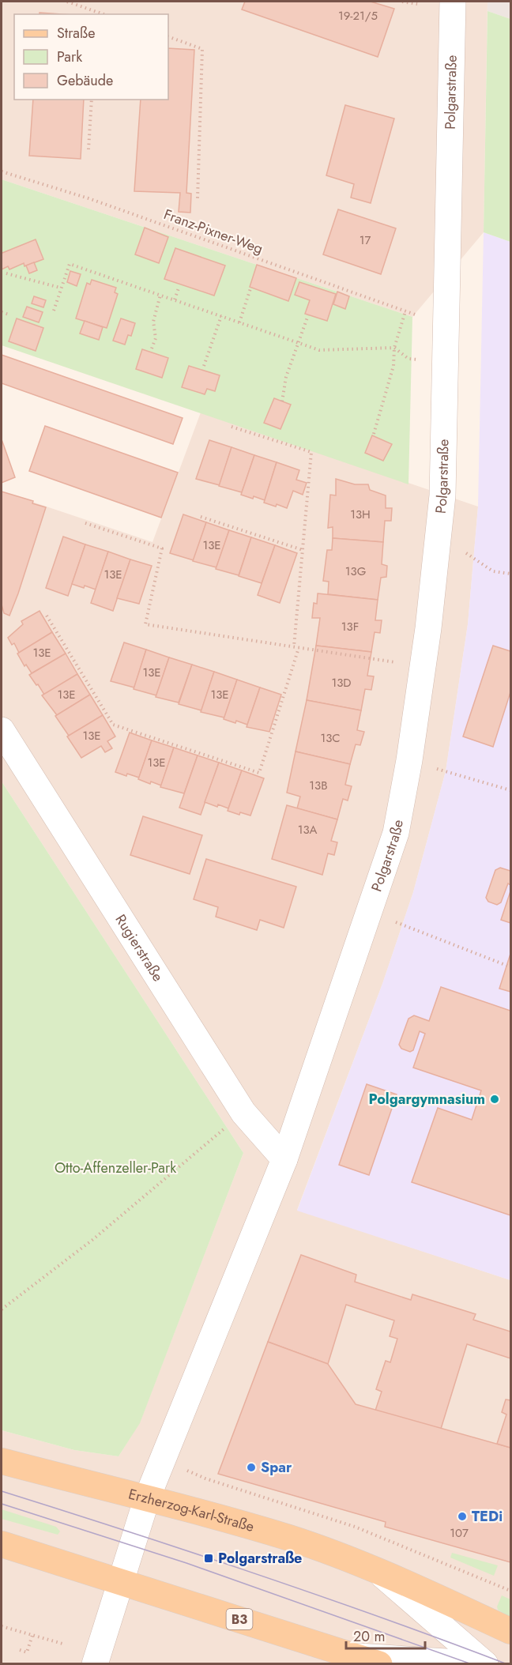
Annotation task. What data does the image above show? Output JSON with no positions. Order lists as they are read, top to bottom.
{
  "streets": {
    "main road": ["Erzherzog-Karl-Straße", "B3"],
    "street": ["Polgarstraße", "Rugierstraße"],
    "path": ["Franz-Pixner-Weg"]
  },
  "crossings": [
    ["Polgarstraße", "Rugierstraße"],
    ["Polgarstraße", "Erzherzog-Karl-Straße"]
  ],
  "parks": ["Otto-Affenzeller-Park"],
  "places": {
    "other": ["Polgargymnasium", "Spar", "TEDi"],
    "transit": ["Polgarstraße"]
  },
  "house_numbers": [
    "19-21/5",
    "17",
    "13H",
    "13E",
    "13G",
    "13E",
    "13F",
    "13E",
    "13E",
    "13D",
    "13E",
    "13E",
    "13E",
    "13C",
    "13E",
    "13B",
    "13A",
    "107"
  ],
  "legend": ["Straße", "Park", "Gebäude"],
  "scale_bar": "20 m"
}
